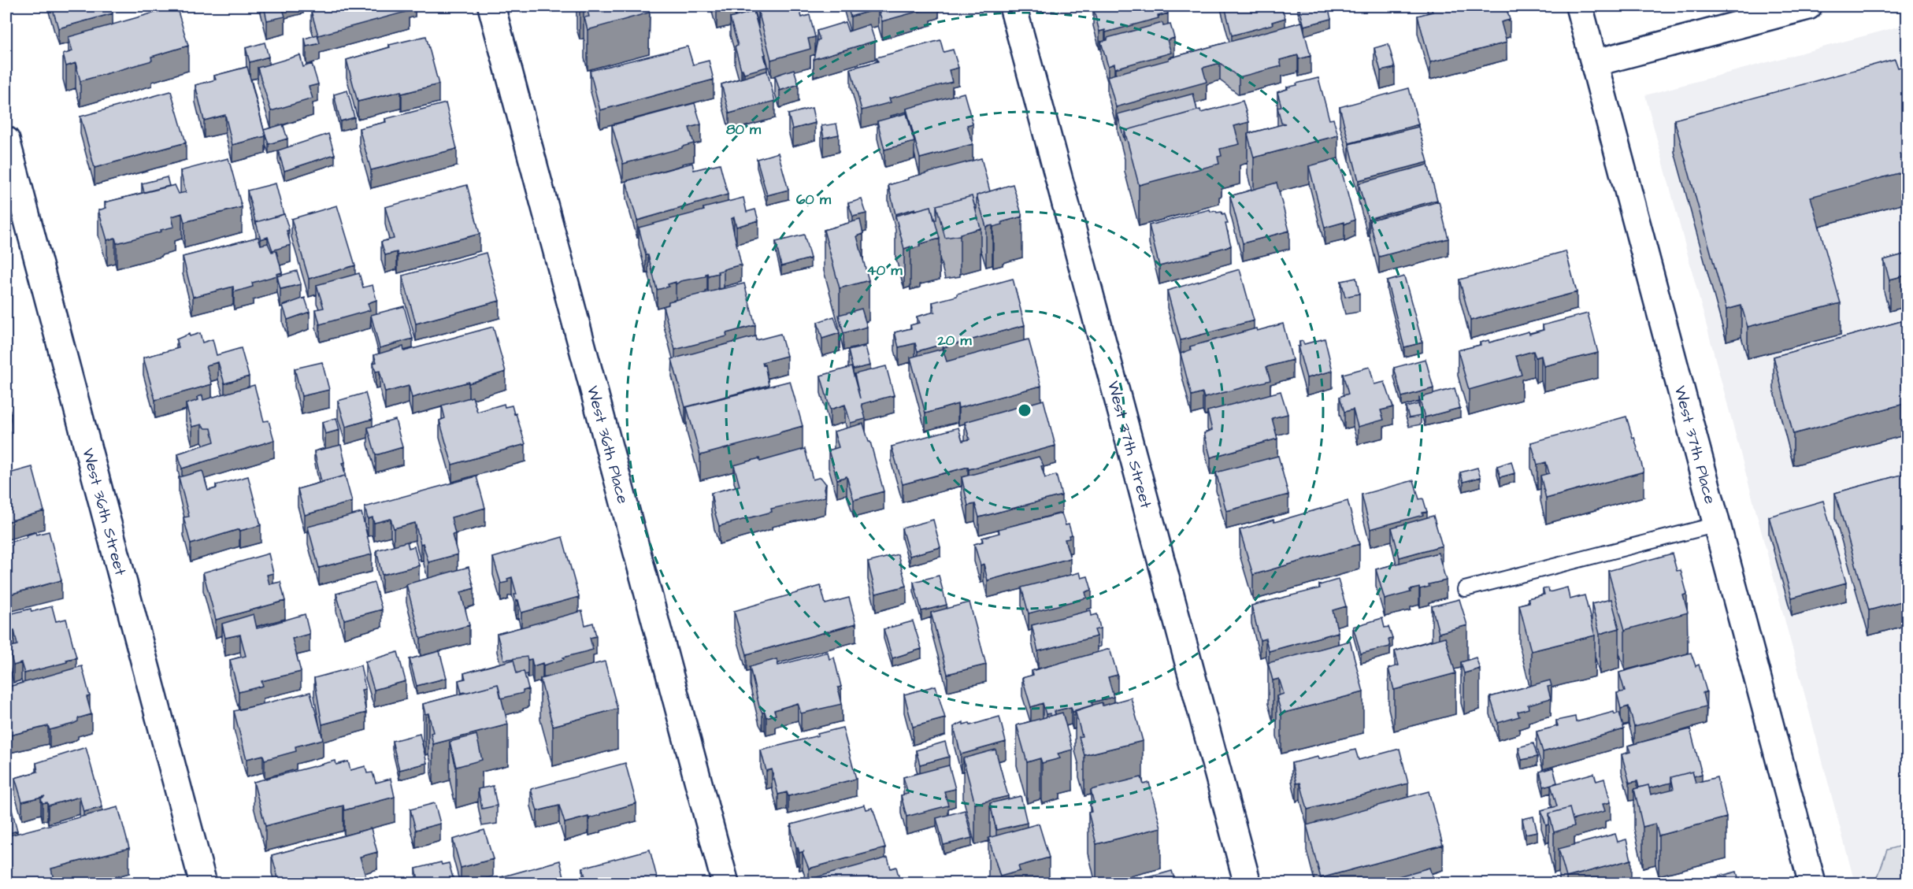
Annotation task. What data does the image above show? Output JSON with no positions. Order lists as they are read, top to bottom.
{
  "streets": {
    "street": [
      "West 37th Place",
      "West 36th Place",
      "West 37th Street",
      "West 36th Street"
    ]
  },
  "rings": [
    "80 m",
    "60 m",
    "40 m",
    "20 m"
  ]
}
